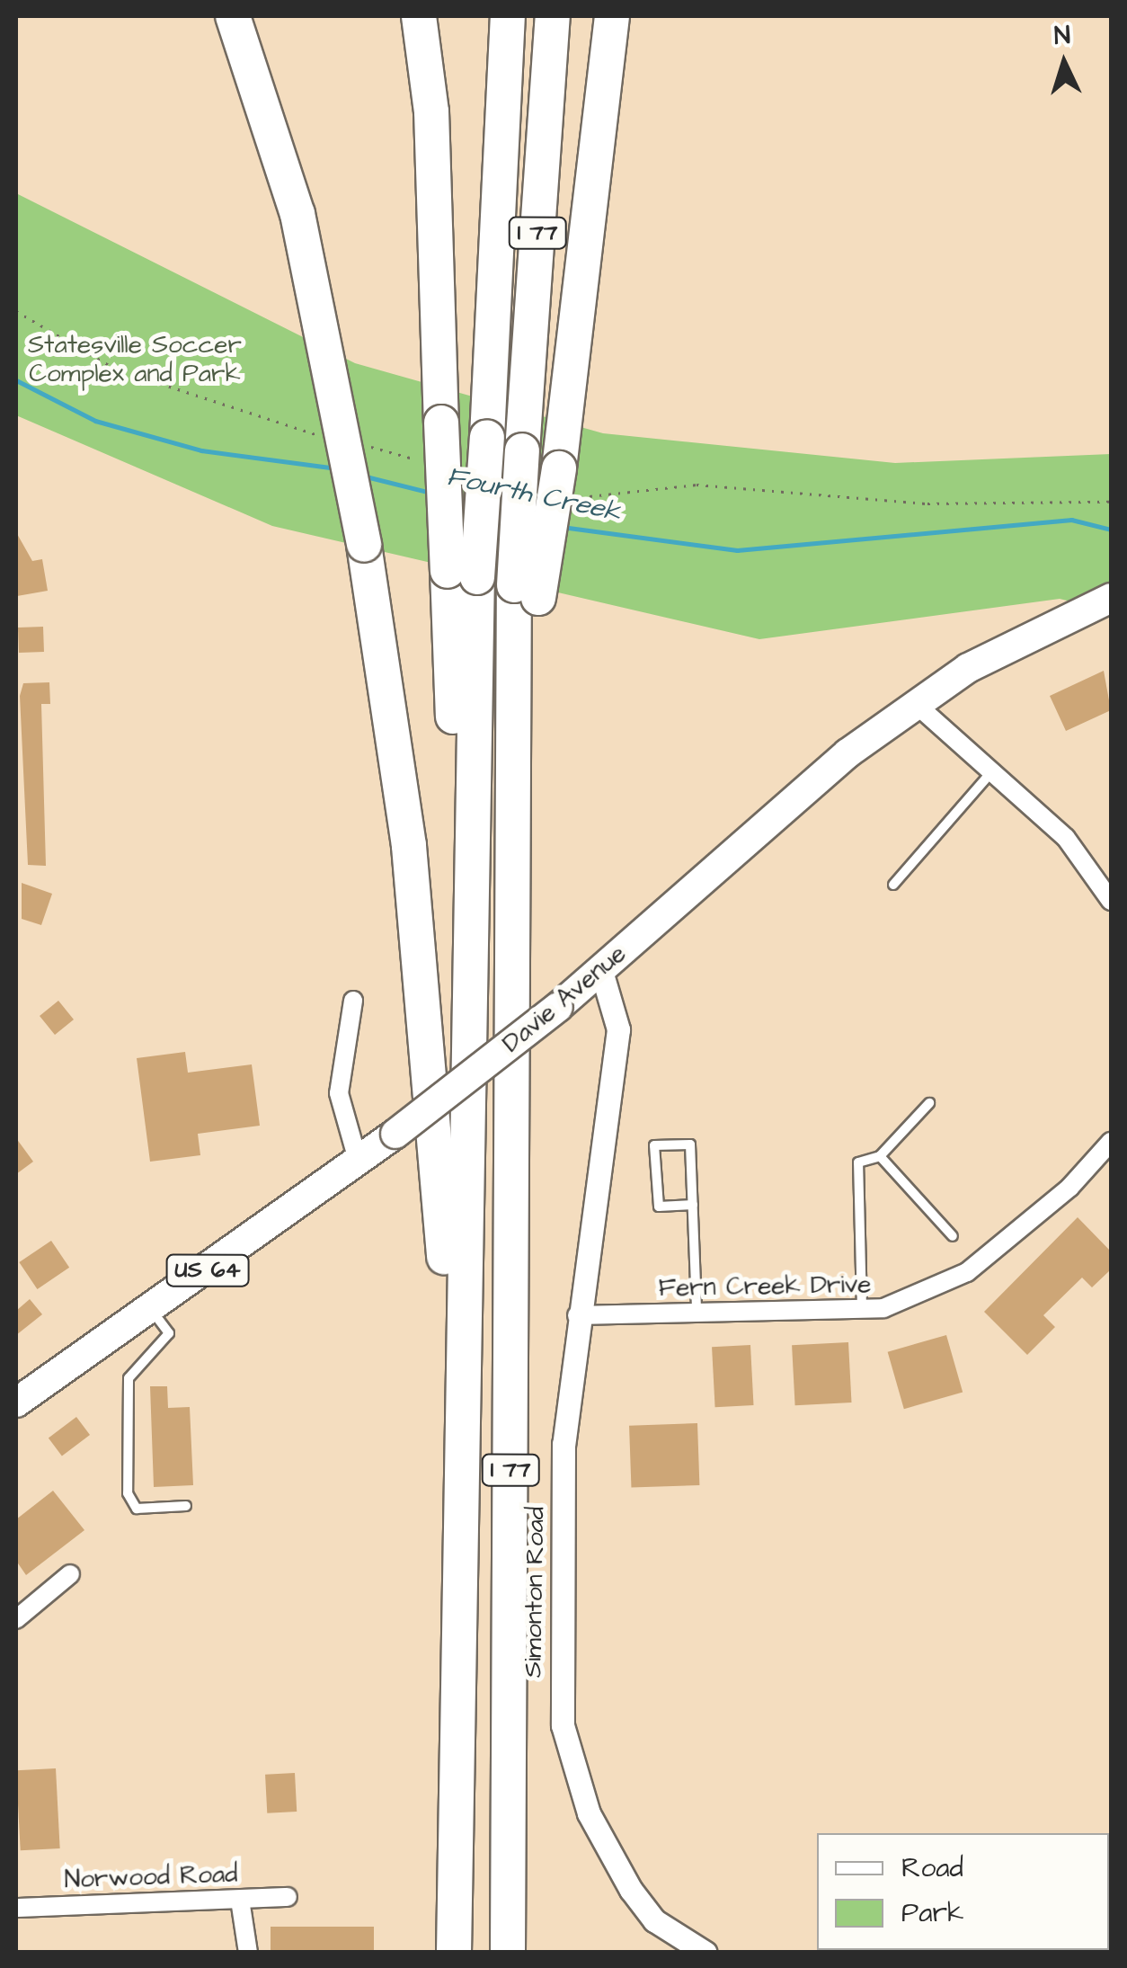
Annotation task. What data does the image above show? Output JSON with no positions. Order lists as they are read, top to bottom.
{
  "streets": {
    "highway": ["I 77"],
    "main road": ["Davie Avenue", "US 64"],
    "street": ["Fern Creek Drive", "Simonton Road", "Norwood Road"]
  },
  "crossings": [
    ["Davie Avenue", "Simonton Road"],
    ["Fern Creek Drive", "Simonton Road"]
  ],
  "water": ["Fourth Creek"],
  "parks": ["Statesville Soccer Complex and Park"],
  "legend": ["Road", "Park"],
  "north": "top"
}
